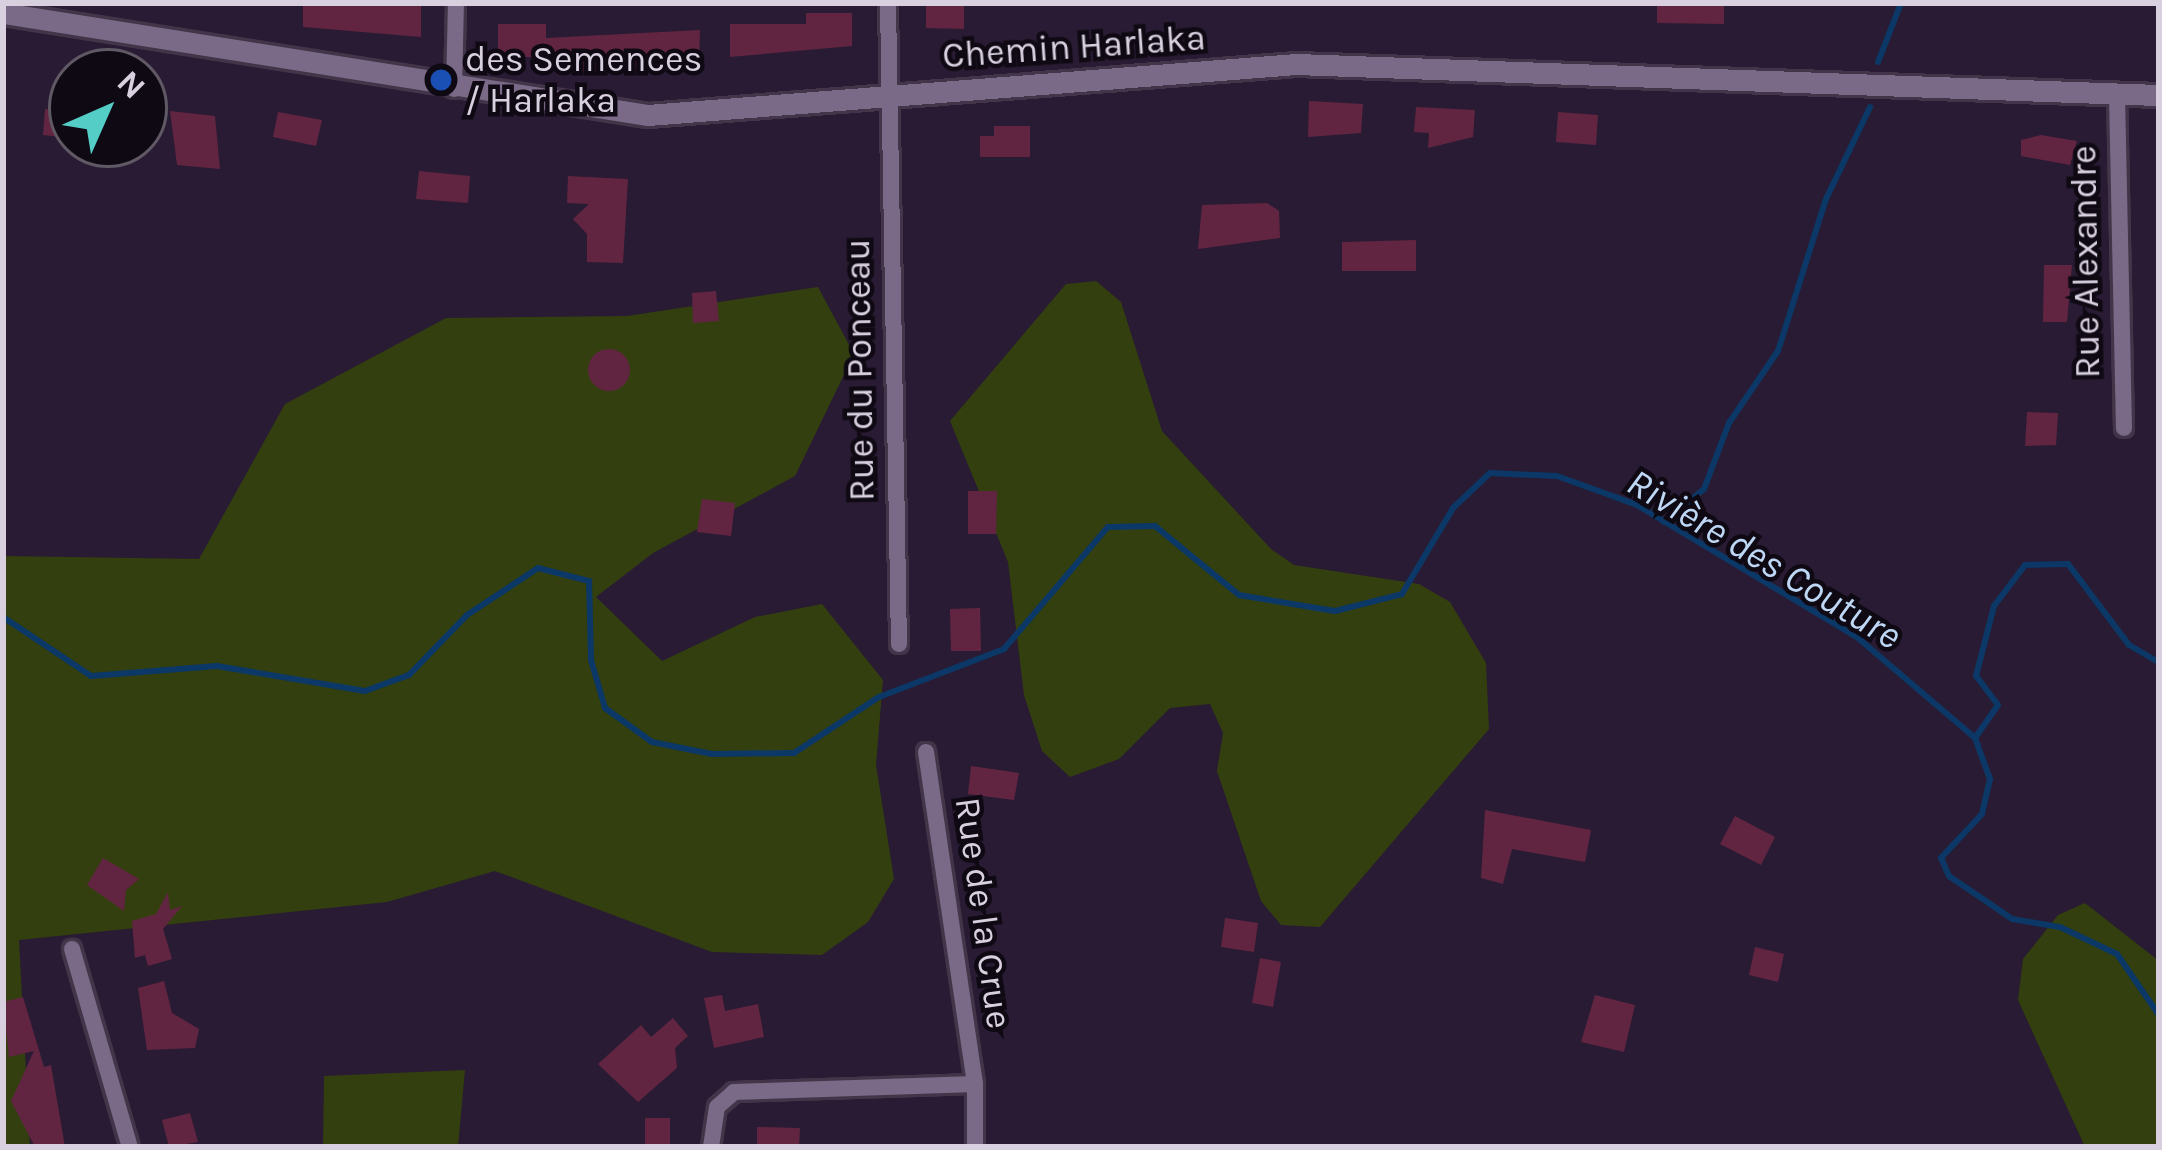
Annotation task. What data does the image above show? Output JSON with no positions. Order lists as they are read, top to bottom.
{
  "streets": {
    "street": [
      "Chemin Harlaka",
      "Rue Alexandre",
      "Rue du Ponceau",
      "Rue de la Crue"
    ]
  },
  "crossings": [
    ["Chemin Harlaka", "Rue Alexandre"],
    ["Chemin Harlaka", "Rue du Ponceau"]
  ],
  "water": ["Rivière des Couture"],
  "places": ["des Semences / Harlaka"],
  "north": "top right"
}
